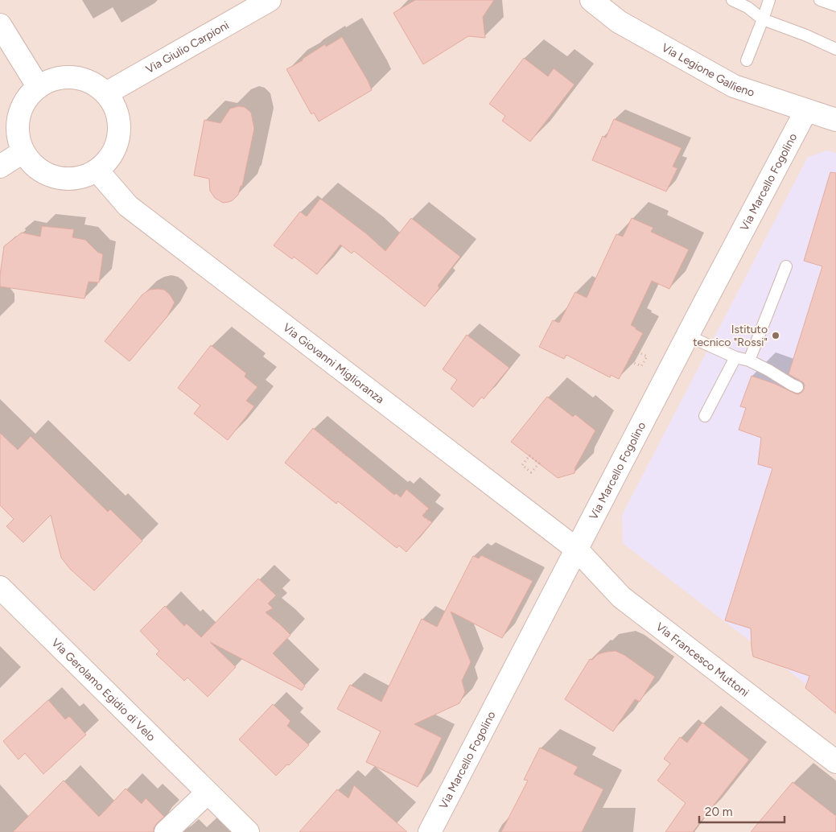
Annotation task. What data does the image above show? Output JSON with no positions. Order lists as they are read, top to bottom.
{
  "streets": {
    "street": [
      "Via Giulio Carpioni",
      "Via Legione Gallieno",
      "Via Marcello Fogolino",
      "Via Giovanni Miglioranza",
      "Via Francesco Muttoni",
      "Via Gerolamo Egidio di Velo"
    ]
  },
  "crossings": [
    ["Via Giulio Carpioni", "Via Giovanni Miglioranza"],
    ["Via Legione Gallieno", "Via Marcello Fogolino"],
    ["Via Marcello Fogolino", "Via Giovanni Miglioranza"],
    ["Via Marcello Fogolino", "Via Francesco Muttoni"],
    ["Via Giovanni Miglioranza", "Via Francesco Muttoni"]
  ],
  "places": ["Istituto tecnico \"Rossi\""],
  "scale_bar": "20 m"
}
